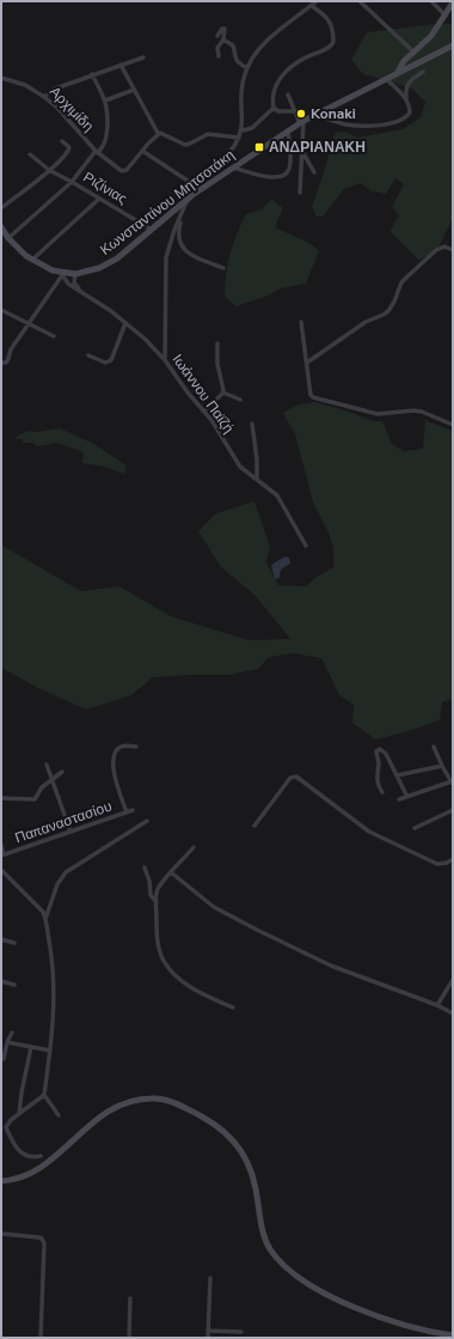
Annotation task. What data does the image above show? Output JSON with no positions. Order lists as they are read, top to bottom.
{
  "streets": {
    "main road": ["Κωνσταντίνου Μητσοτάκη"],
    "street": [
      "Αρχιμίδη",
      "Ριζίνιας",
      "Ιωάννου Παϊζή",
      "Παπαναστασίου"
    ]
  },
  "crossings": [
    ["Ριζίνιας", "Κωνσταντίνου Μητσοτάκη"],
    ["Κωνσταντίνου Μητσοτάκη", "Ιωάννου Παϊζή"]
  ],
  "places": {
    "other": ["Konaki"],
    "transit": ["ΑΝΔΡΙΑΝΑΚΗ"]
  }
}
